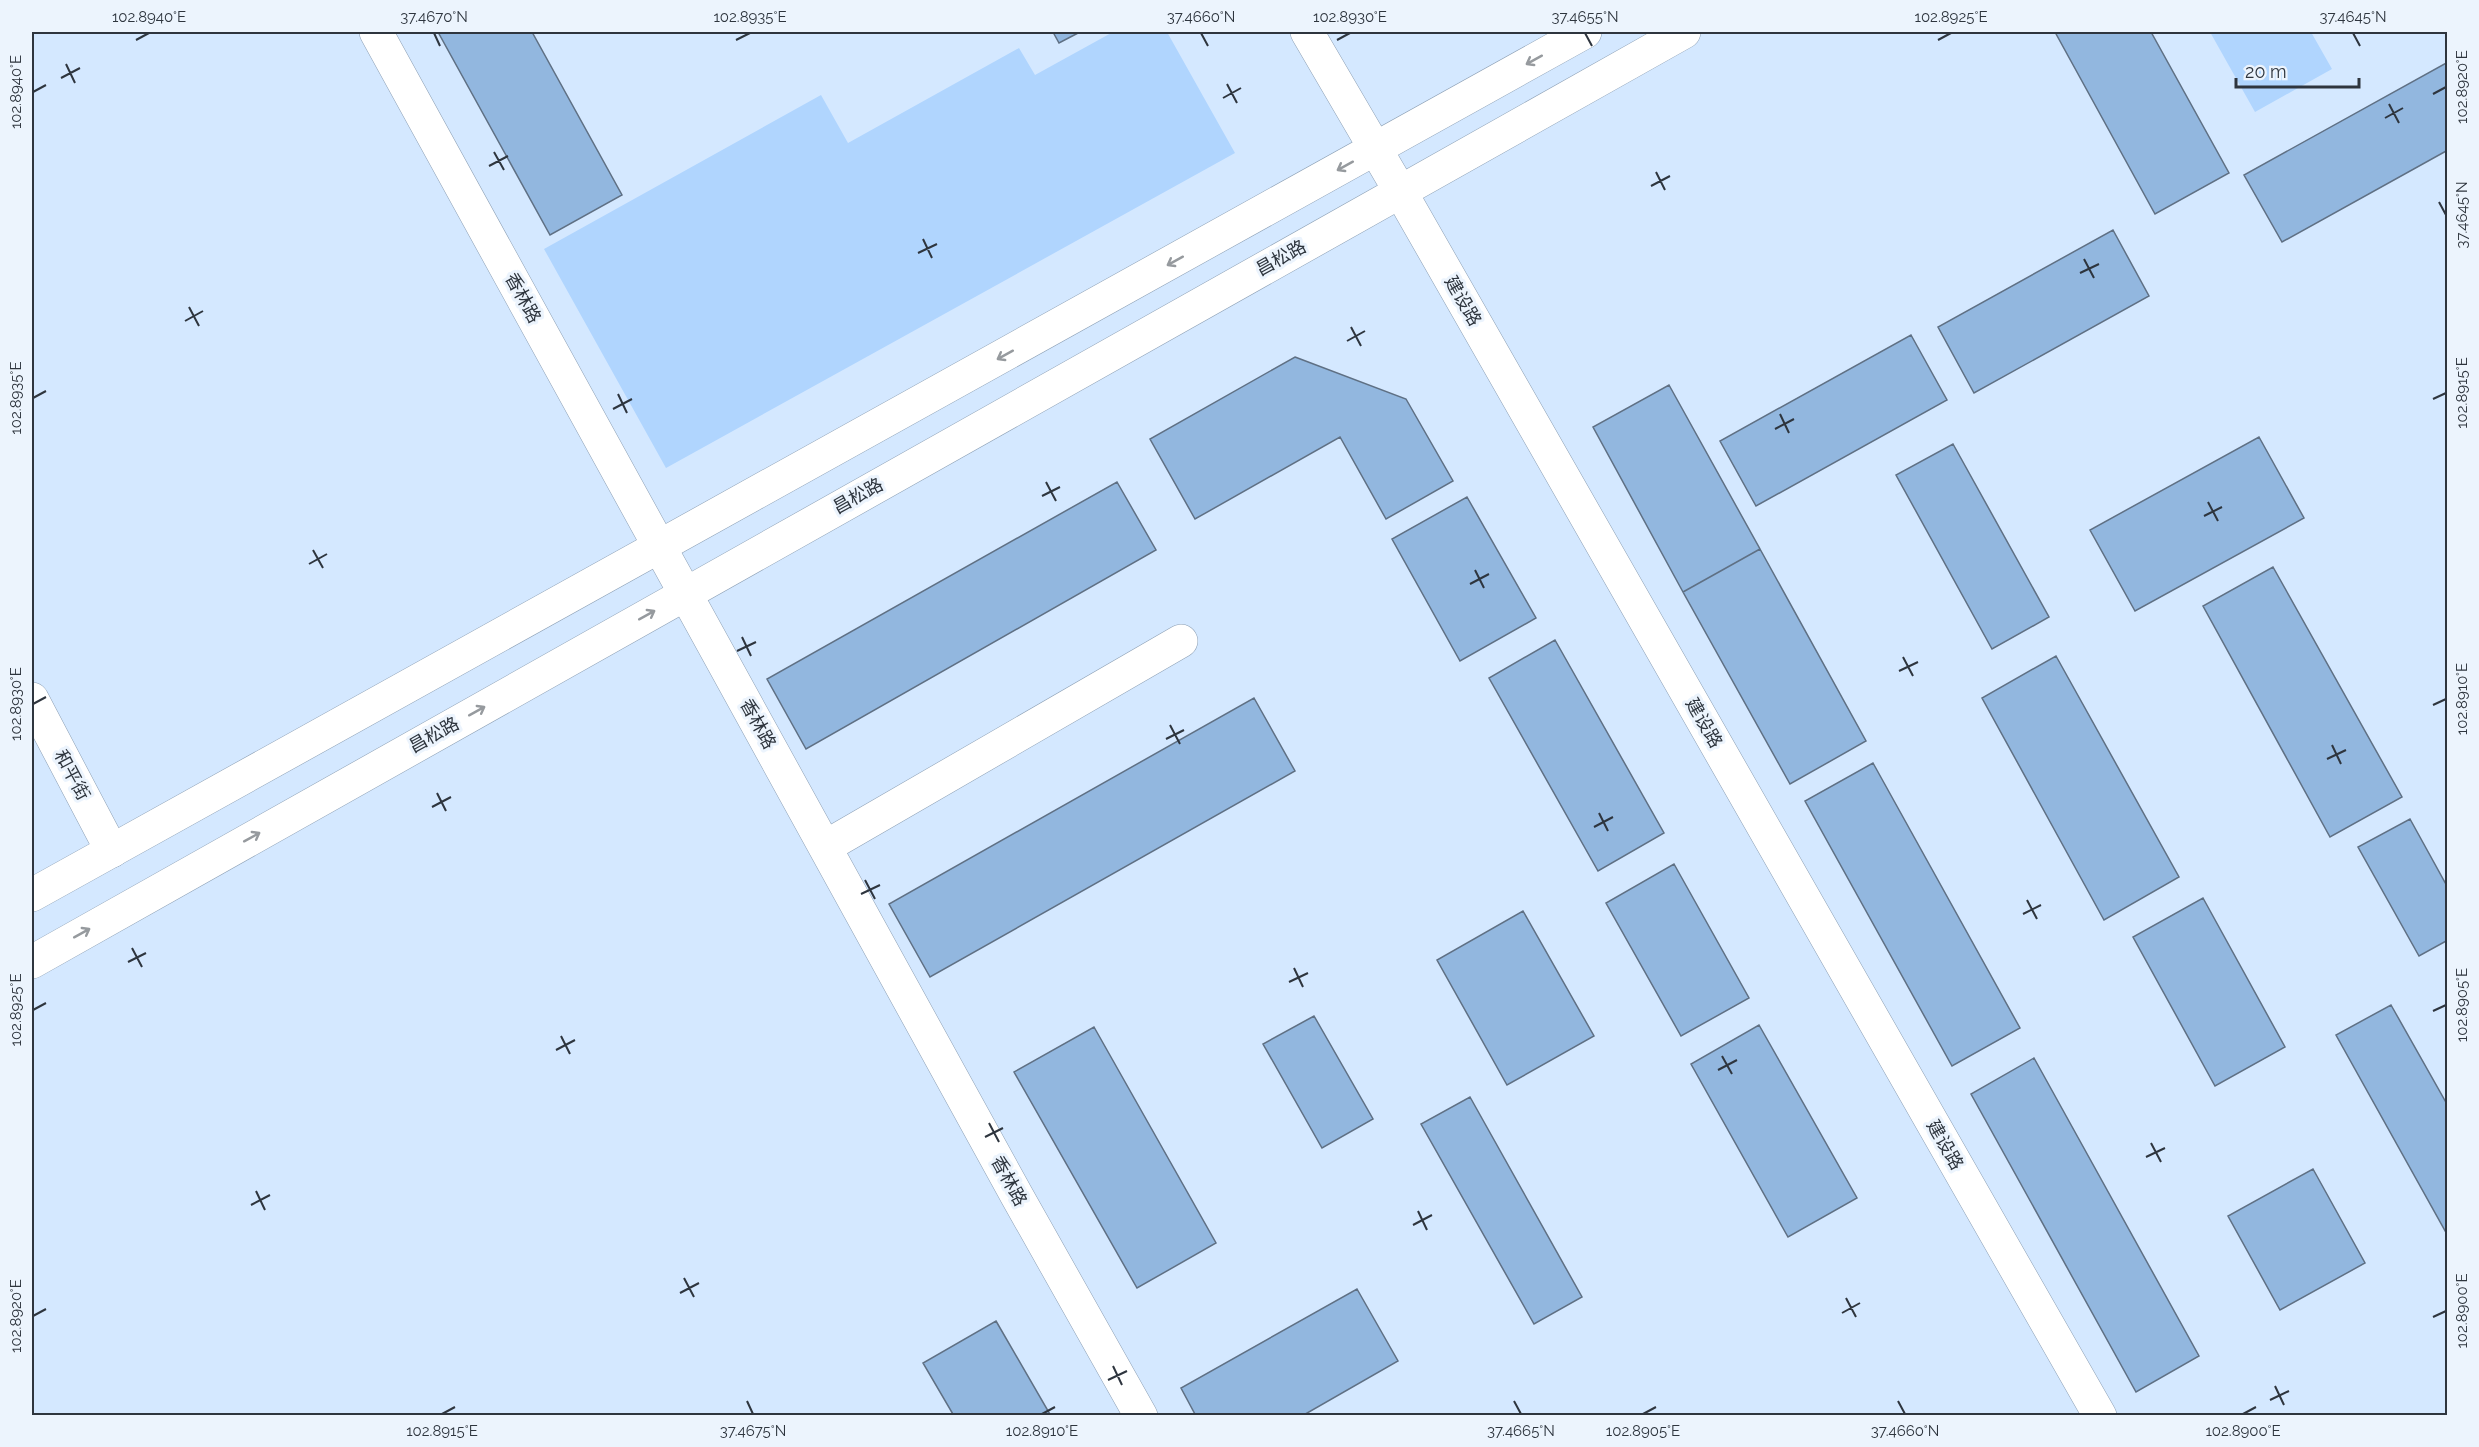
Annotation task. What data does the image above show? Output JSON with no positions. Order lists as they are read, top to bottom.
{
  "streets": {
    "main road": [
      "昌松路",
      "香林路",
      "建设路",
      "和平街"
    ]
  },
  "crossings": [
    ["昌松路", "香林路"],
    ["昌松路", "建设路"]
  ],
  "scale_bar": "20 m",
  "coordinates": [
    "102.8940°E",
    "37.4670°N",
    "102.8935°E",
    "37.4660°N",
    "102.8930°E",
    "37.4655°N",
    "102.8925°E",
    "37.4645°N",
    "102.8920°E",
    "102.8915°E",
    "102.8910°E",
    "102.8905°E",
    "102.8900°E",
    "37.4675°N",
    "37.4665°N"
  ]
}
